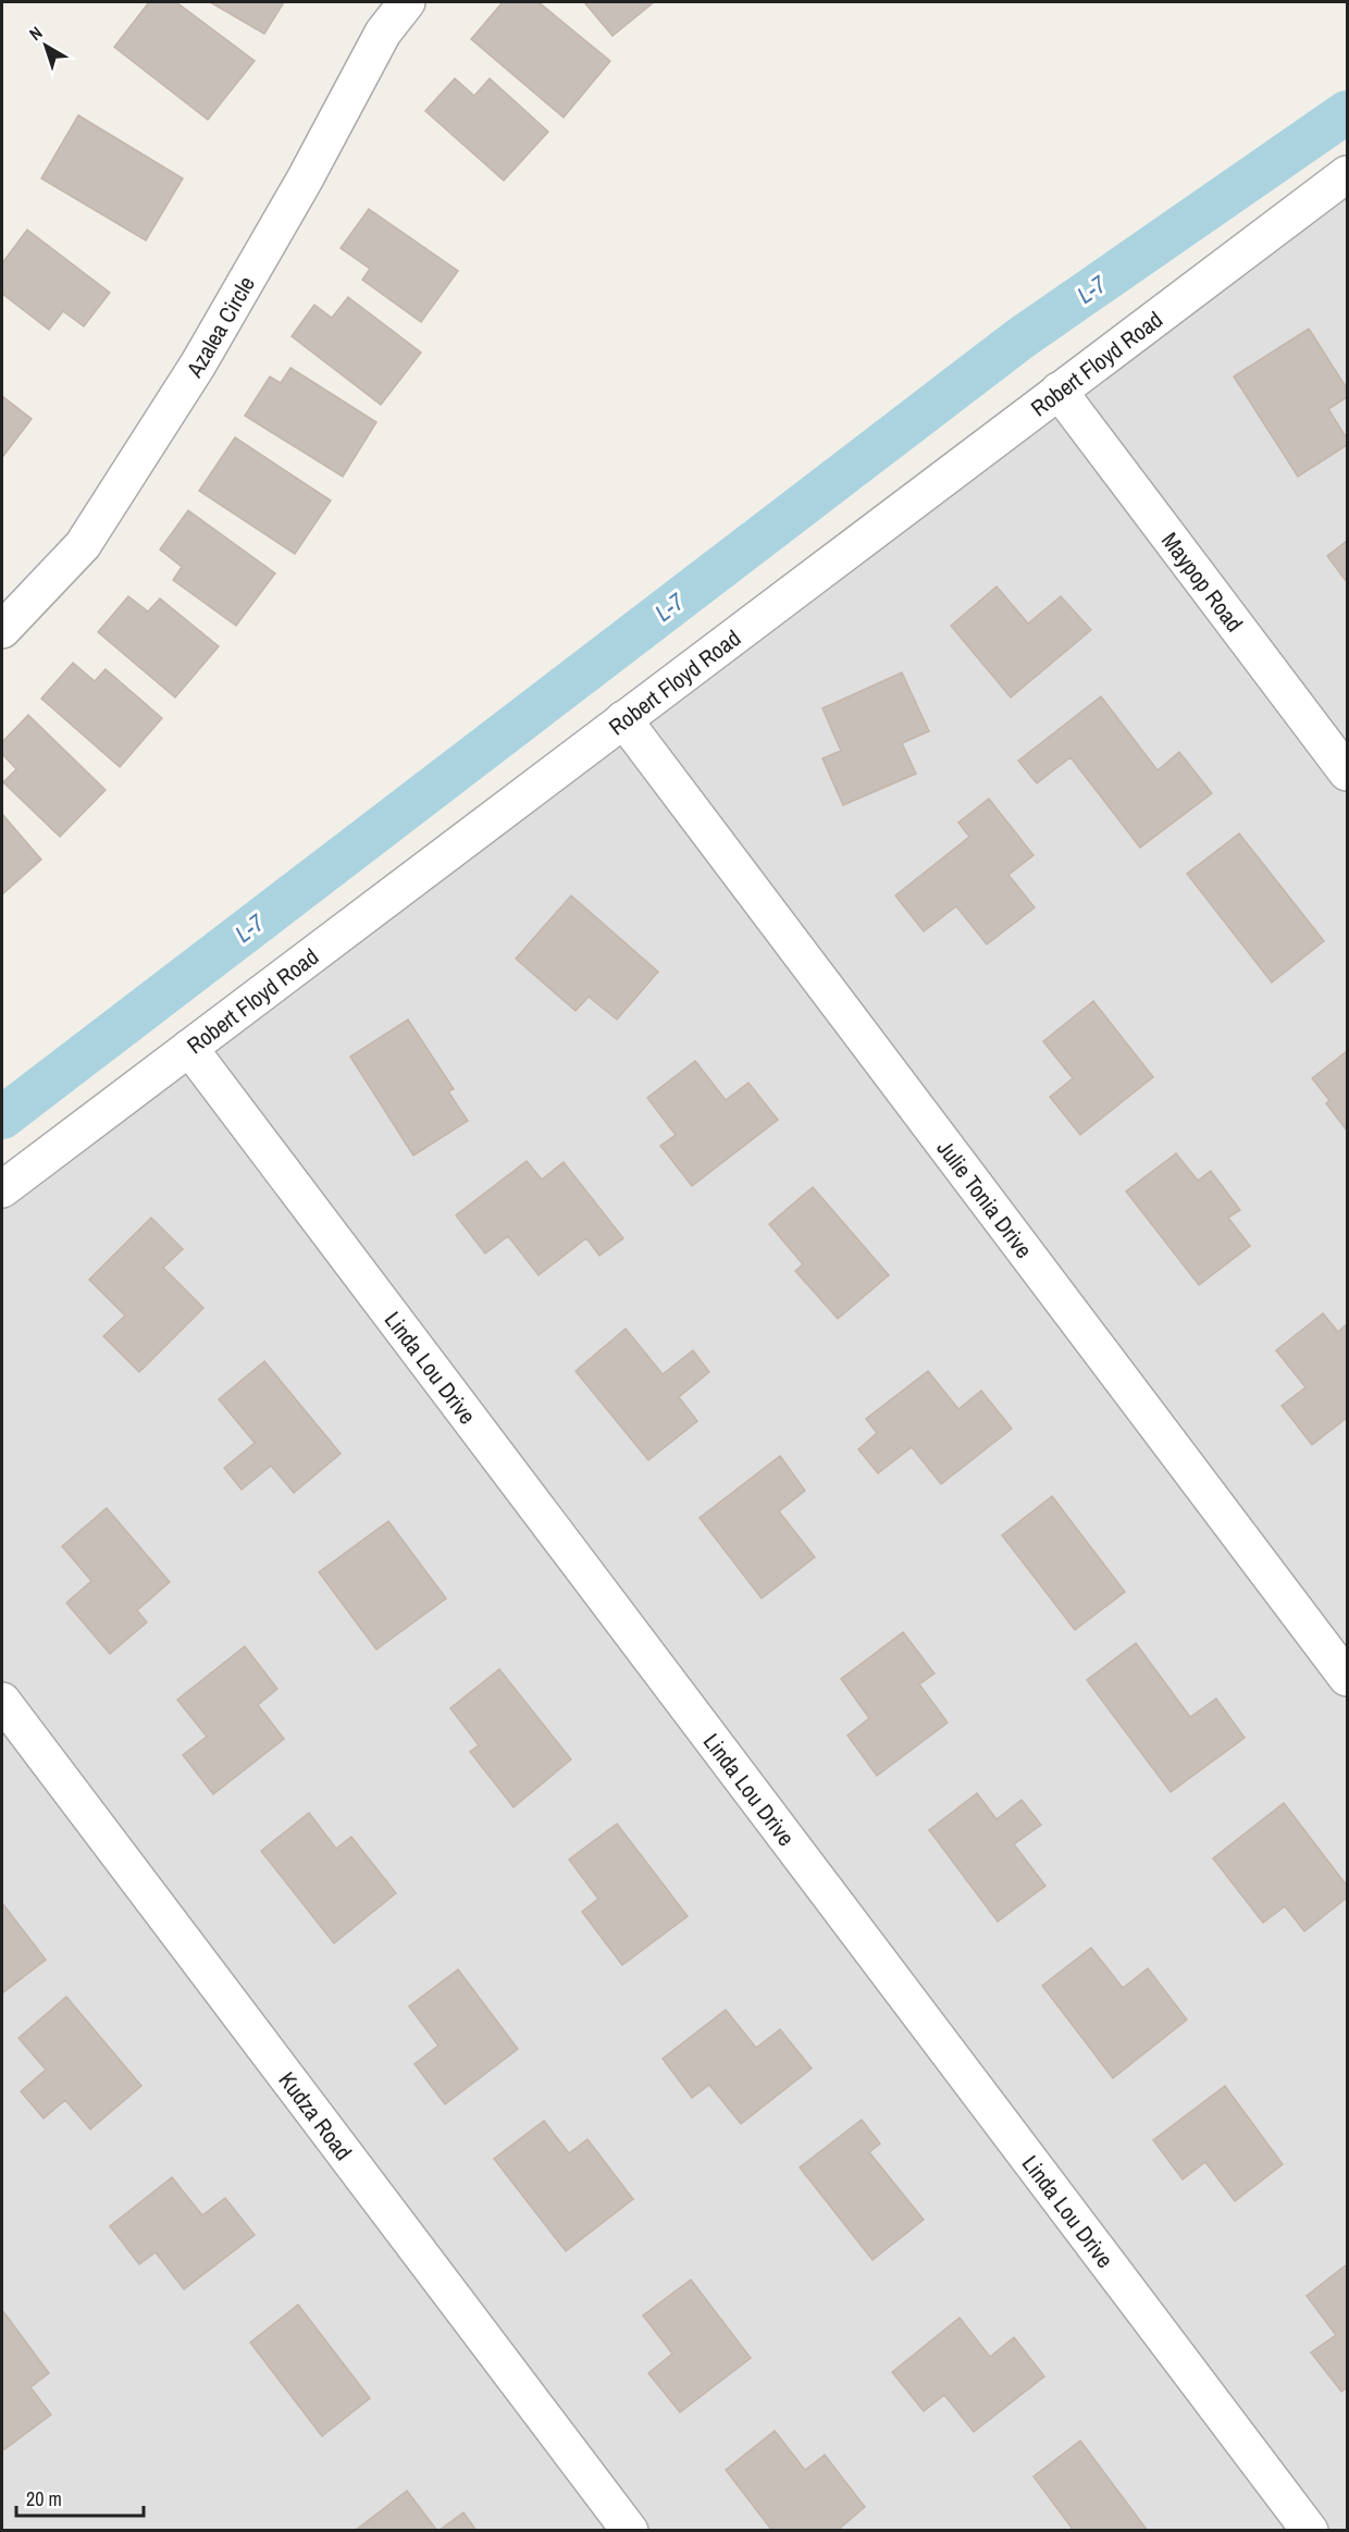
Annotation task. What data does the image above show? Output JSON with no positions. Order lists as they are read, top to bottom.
{
  "streets": {
    "street": [
      "Azalea Circle",
      "Robert Floyd Road",
      "Maypop Road",
      "Julie Tonia Drive",
      "Linda Lou Drive",
      "Kudza Road"
    ]
  },
  "crossings": [
    ["Robert Floyd Road", "Maypop Road"],
    ["Robert Floyd Road", "Julie Tonia Drive"],
    ["Robert Floyd Road", "Linda Lou Drive"]
  ],
  "water": ["L-7"],
  "scale_bar": "20 m",
  "north": "top left"
}
